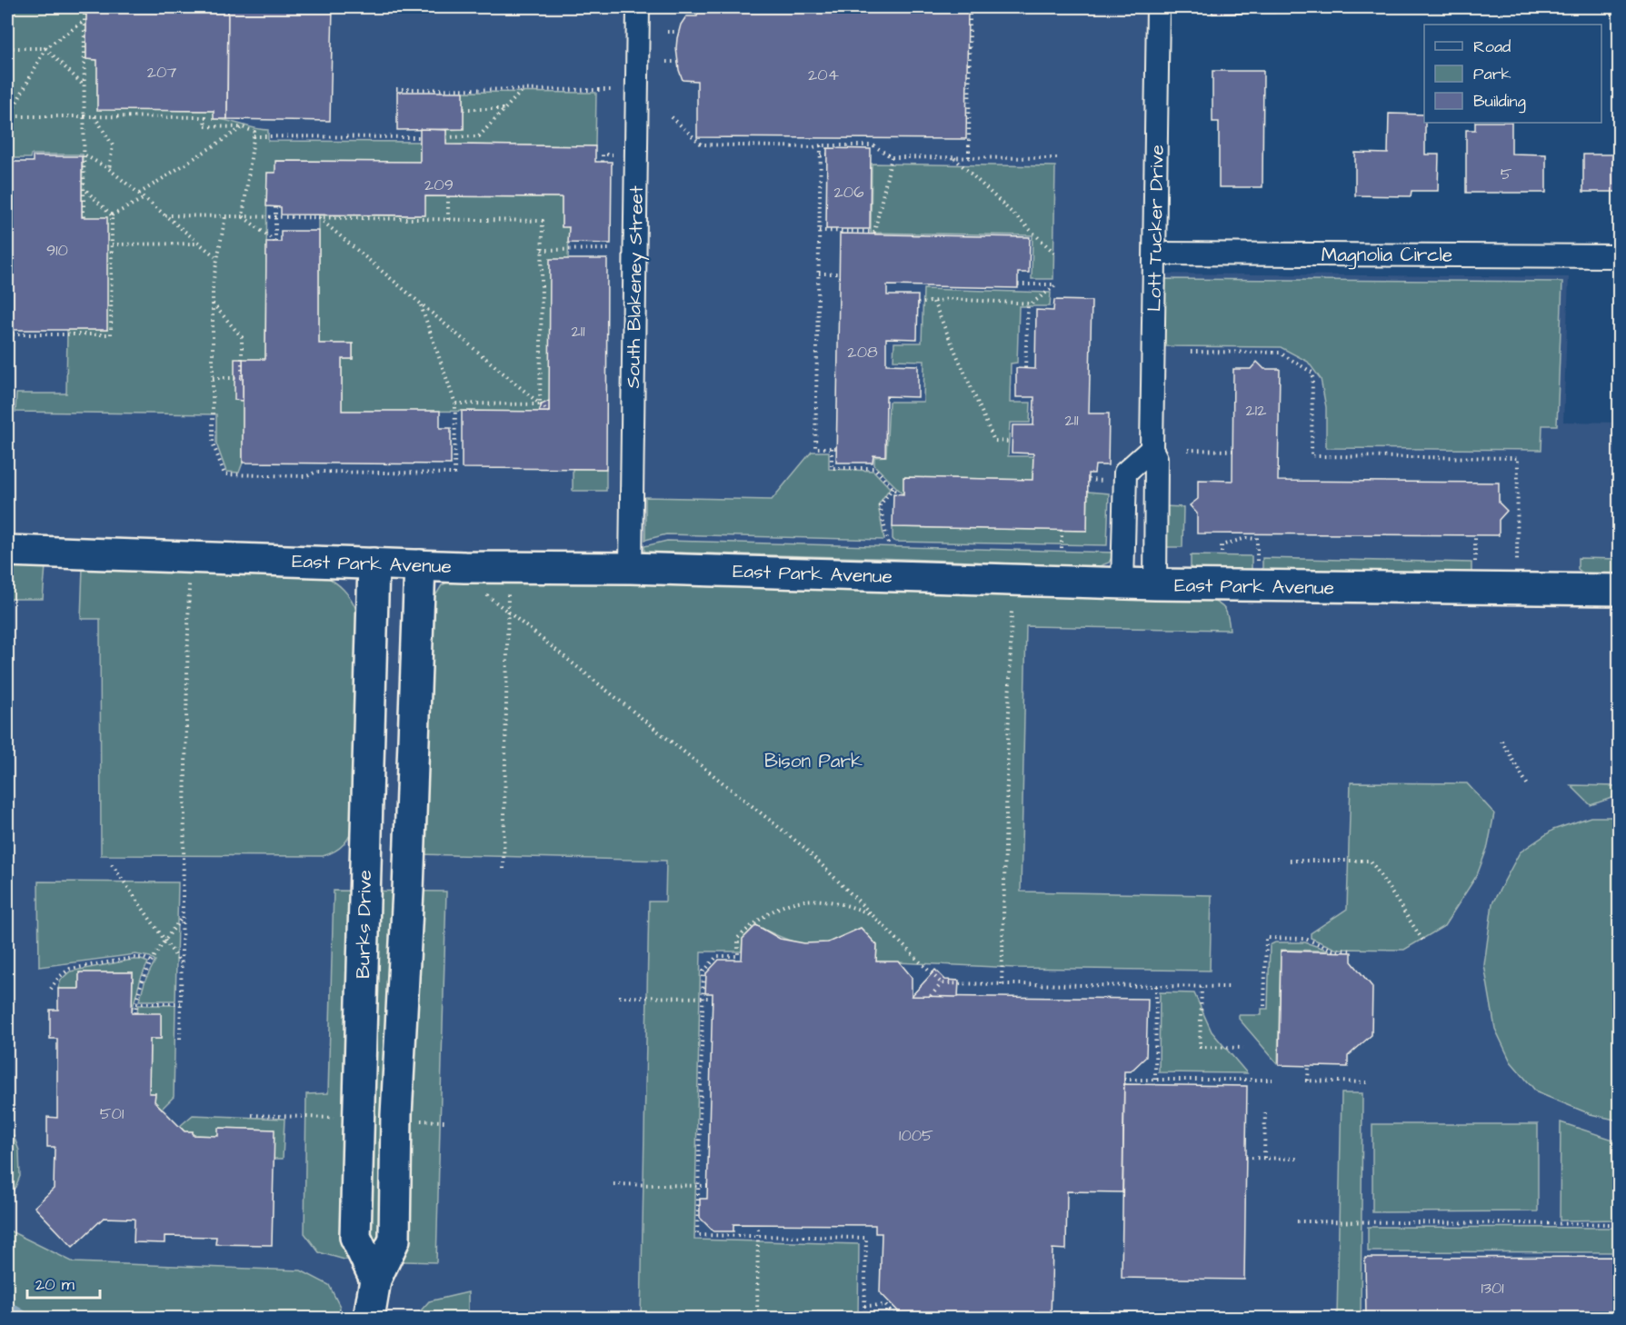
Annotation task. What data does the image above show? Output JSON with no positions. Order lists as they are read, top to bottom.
{
  "streets": {
    "street": [
      "Lott Tucker Drive",
      "Magnolia Circle",
      "South Blakeney Street",
      "East Park Avenue",
      "Burks Drive"
    ]
  },
  "crossings": [
    ["Lott Tucker Drive", "Magnolia Circle"],
    ["Lott Tucker Drive", "East Park Avenue"],
    ["South Blakeney Street", "East Park Avenue"],
    ["East Park Avenue", "Burks Drive"]
  ],
  "parks": ["Bison Park"],
  "house_numbers": [
    "207",
    "204",
    "5",
    "209",
    "206",
    "910",
    "211",
    "208",
    "212",
    "211",
    "501",
    "1005",
    "1301"
  ],
  "legend": ["Road", "Park", "Building"],
  "scale_bar": "20 m"
}
